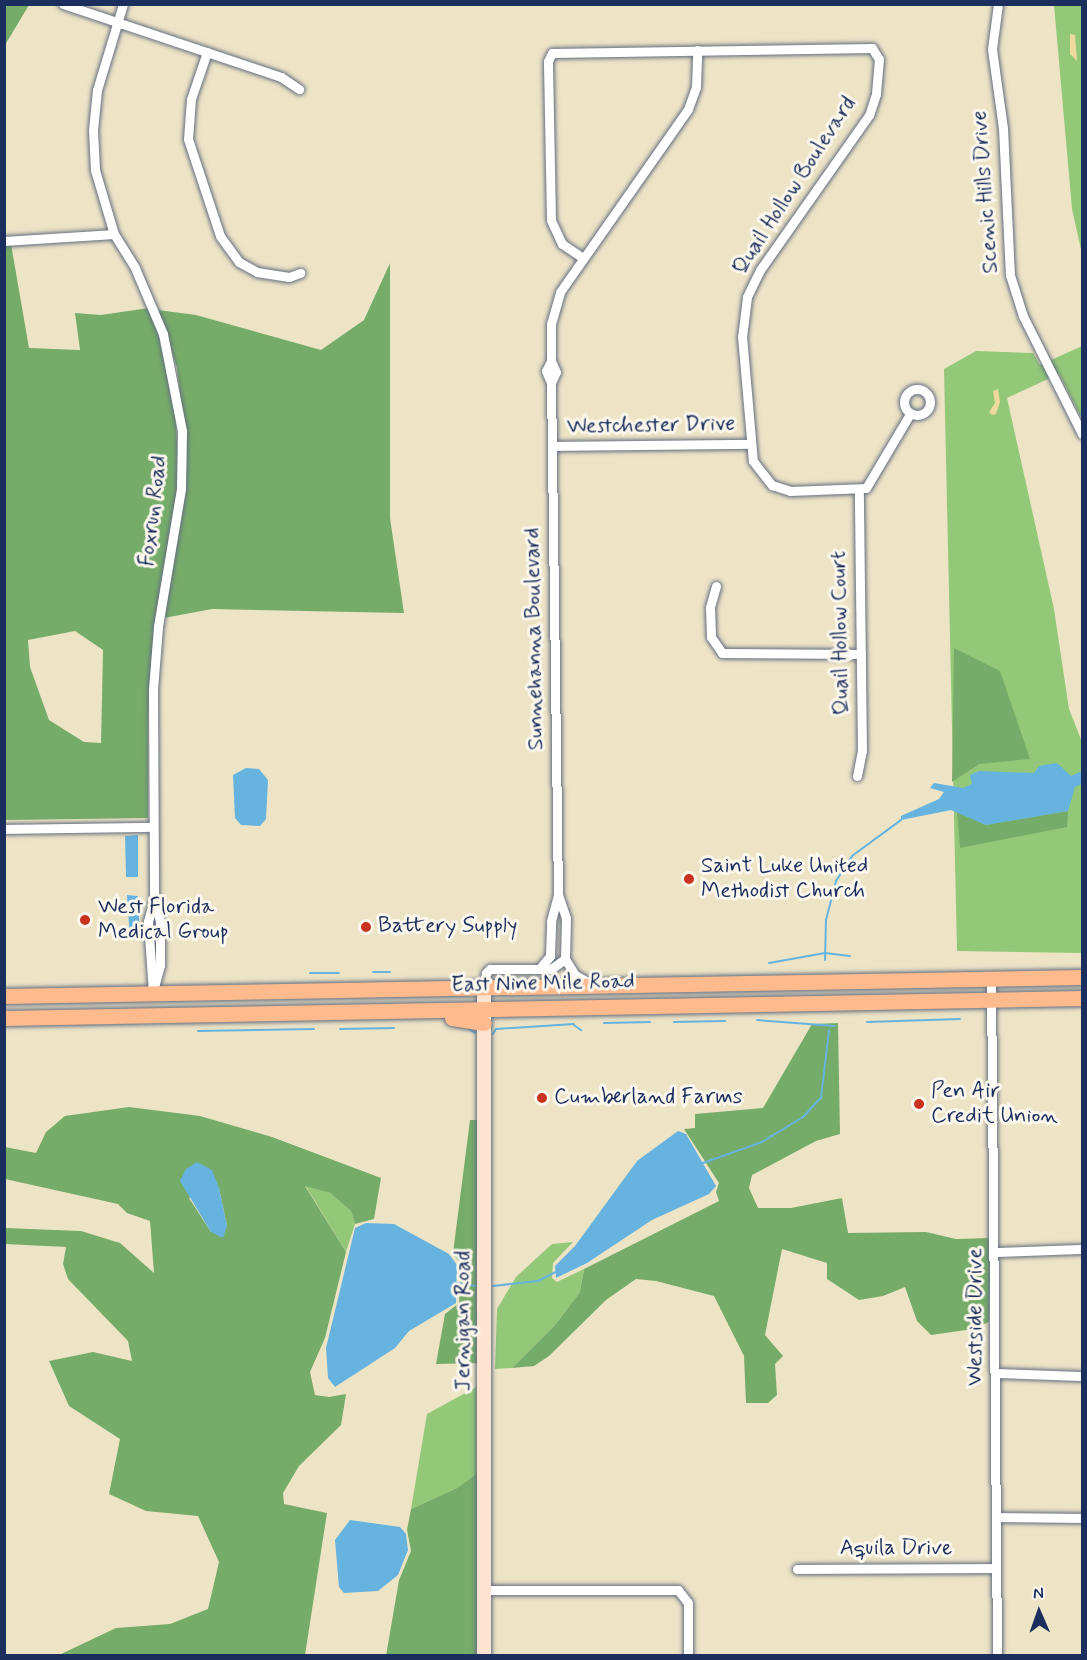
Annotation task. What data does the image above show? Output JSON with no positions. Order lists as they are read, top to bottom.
{
  "streets": {
    "main road": ["East Nine Mile Road"],
    "street": [
      "Quail Hollow Boulevard",
      "Scenic Hills Drive",
      "Westchester Drive",
      "Foxrun Road",
      "Quail Hollow Court",
      "Sunnehanna Boulevard",
      "Westside Drive",
      "Jernigan Road",
      "Aquila Drive"
    ]
  },
  "crossings": [
    ["Quail Hollow Boulevard", "Westchester Drive"],
    ["Quail Hollow Boulevard", "Quail Hollow Court"],
    ["Quail Hollow Boulevard", "Sunnehanna Boulevard"],
    ["Westchester Drive", "Sunnehanna Boulevard"],
    ["Foxrun Road", "East Nine Mile Road"],
    ["East Nine Mile Road", "Westside Drive"],
    ["East Nine Mile Road", "Jernigan Road"],
    ["Westside Drive", "Aquila Drive"]
  ],
  "places": [
    "Saint Luke United Methodist Church",
    "West Florida Medical Group",
    "Battery Supply",
    "Cumberland Farms",
    "Pen Air Credit Union"
  ],
  "north": "top"
}
